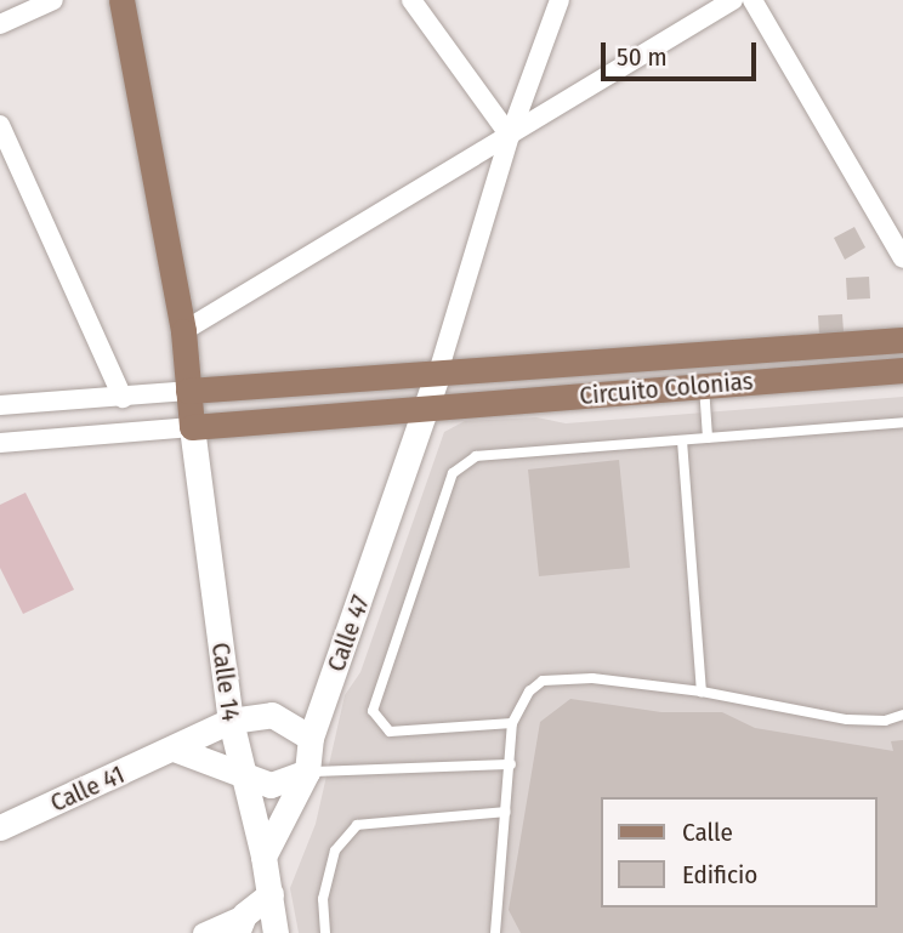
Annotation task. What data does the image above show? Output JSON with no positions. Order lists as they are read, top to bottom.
{
  "streets": {
    "main road": ["Circuito Colonias"],
    "street": ["Calle 47", "Calle 14", "Calle 41"]
  },
  "crossings": [
    ["Circuito Colonias", "Calle 47"],
    ["Circuito Colonias", "Calle 14"],
    ["Calle 47", "Calle 14"],
    ["Calle 47", "Calle 41"],
    ["Calle 14", "Calle 41"]
  ],
  "legend": ["Calle", "Edificio"],
  "scale_bar": "50 m"
}
